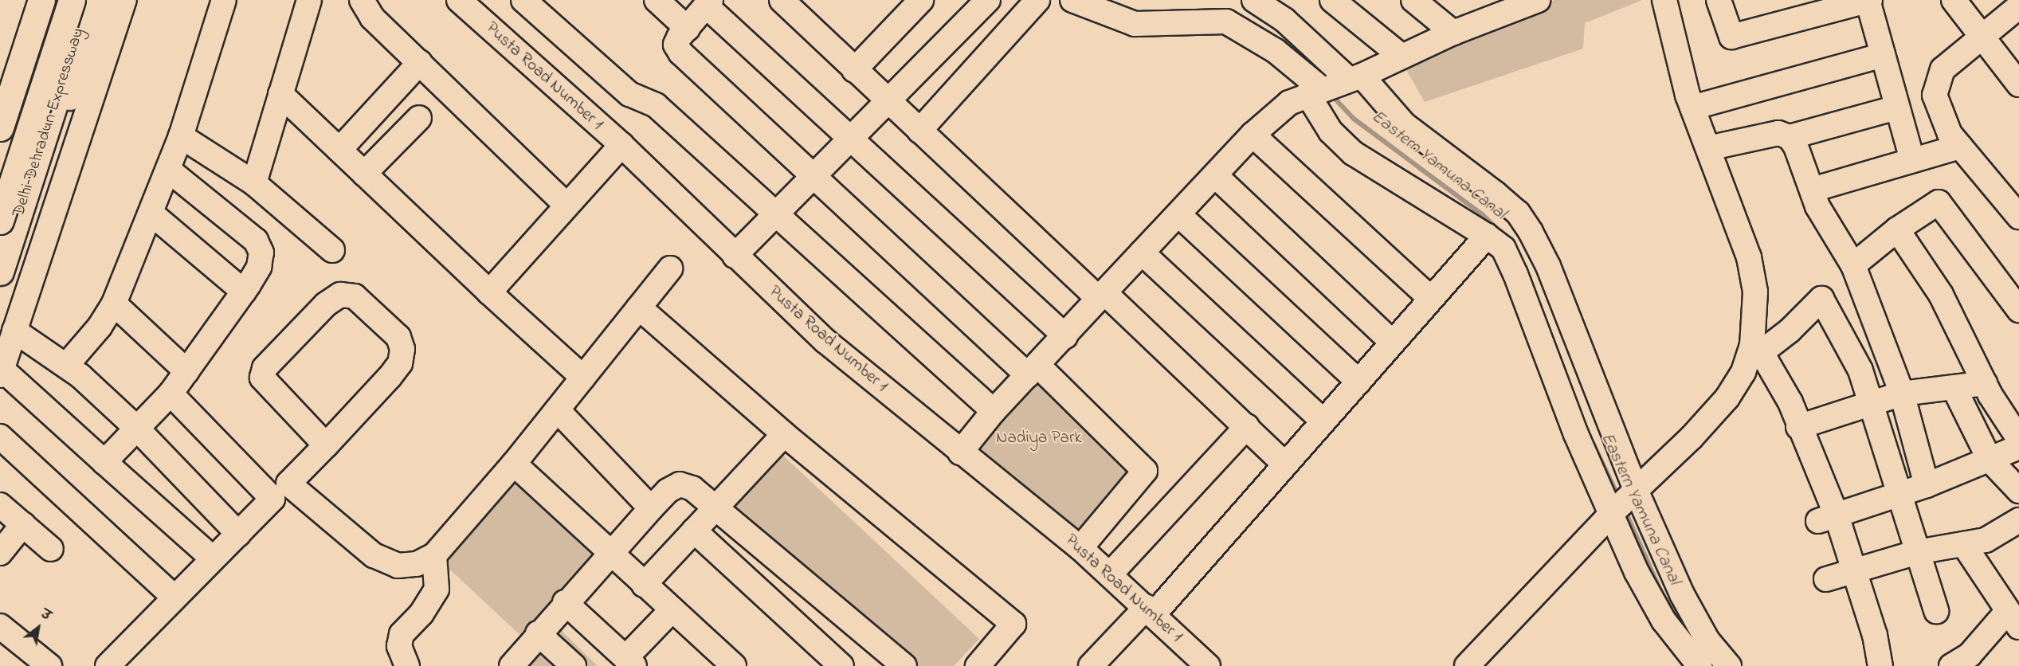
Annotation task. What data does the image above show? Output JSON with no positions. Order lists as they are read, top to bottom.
{
  "streets": {
    "highway": ["Delhi–Dehradun Expressway"],
    "street": ["Pusta Road Number 1"]
  },
  "water": ["Eastern Yamuna Canal"],
  "parks": ["Nadiya Park"],
  "north": "top right"
}
